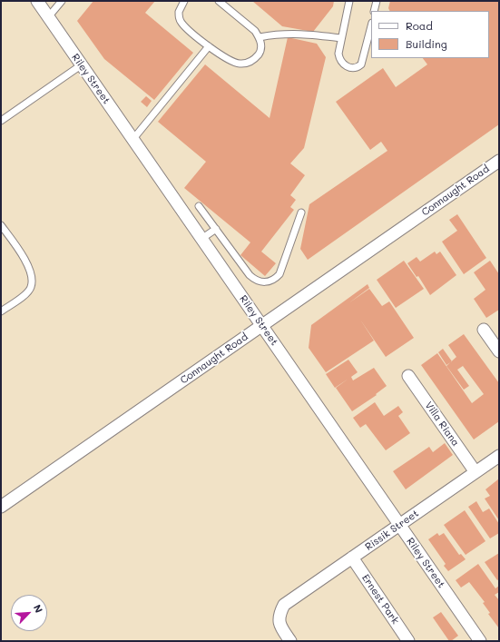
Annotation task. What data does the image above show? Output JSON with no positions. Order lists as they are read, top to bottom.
{
  "streets": {
    "street": [
      "Riley Street",
      "Connaught Road",
      "Villa Riana",
      "Rissik Street",
      "Ernest Park"
    ]
  },
  "crossings": [
    ["Riley Street", "Connaught Road"],
    ["Riley Street", "Rissik Street"],
    ["Villa Riana", "Rissik Street"],
    ["Rissik Street", "Ernest Park"]
  ],
  "legend": ["Road", "Building"],
  "north": "top right"
}
